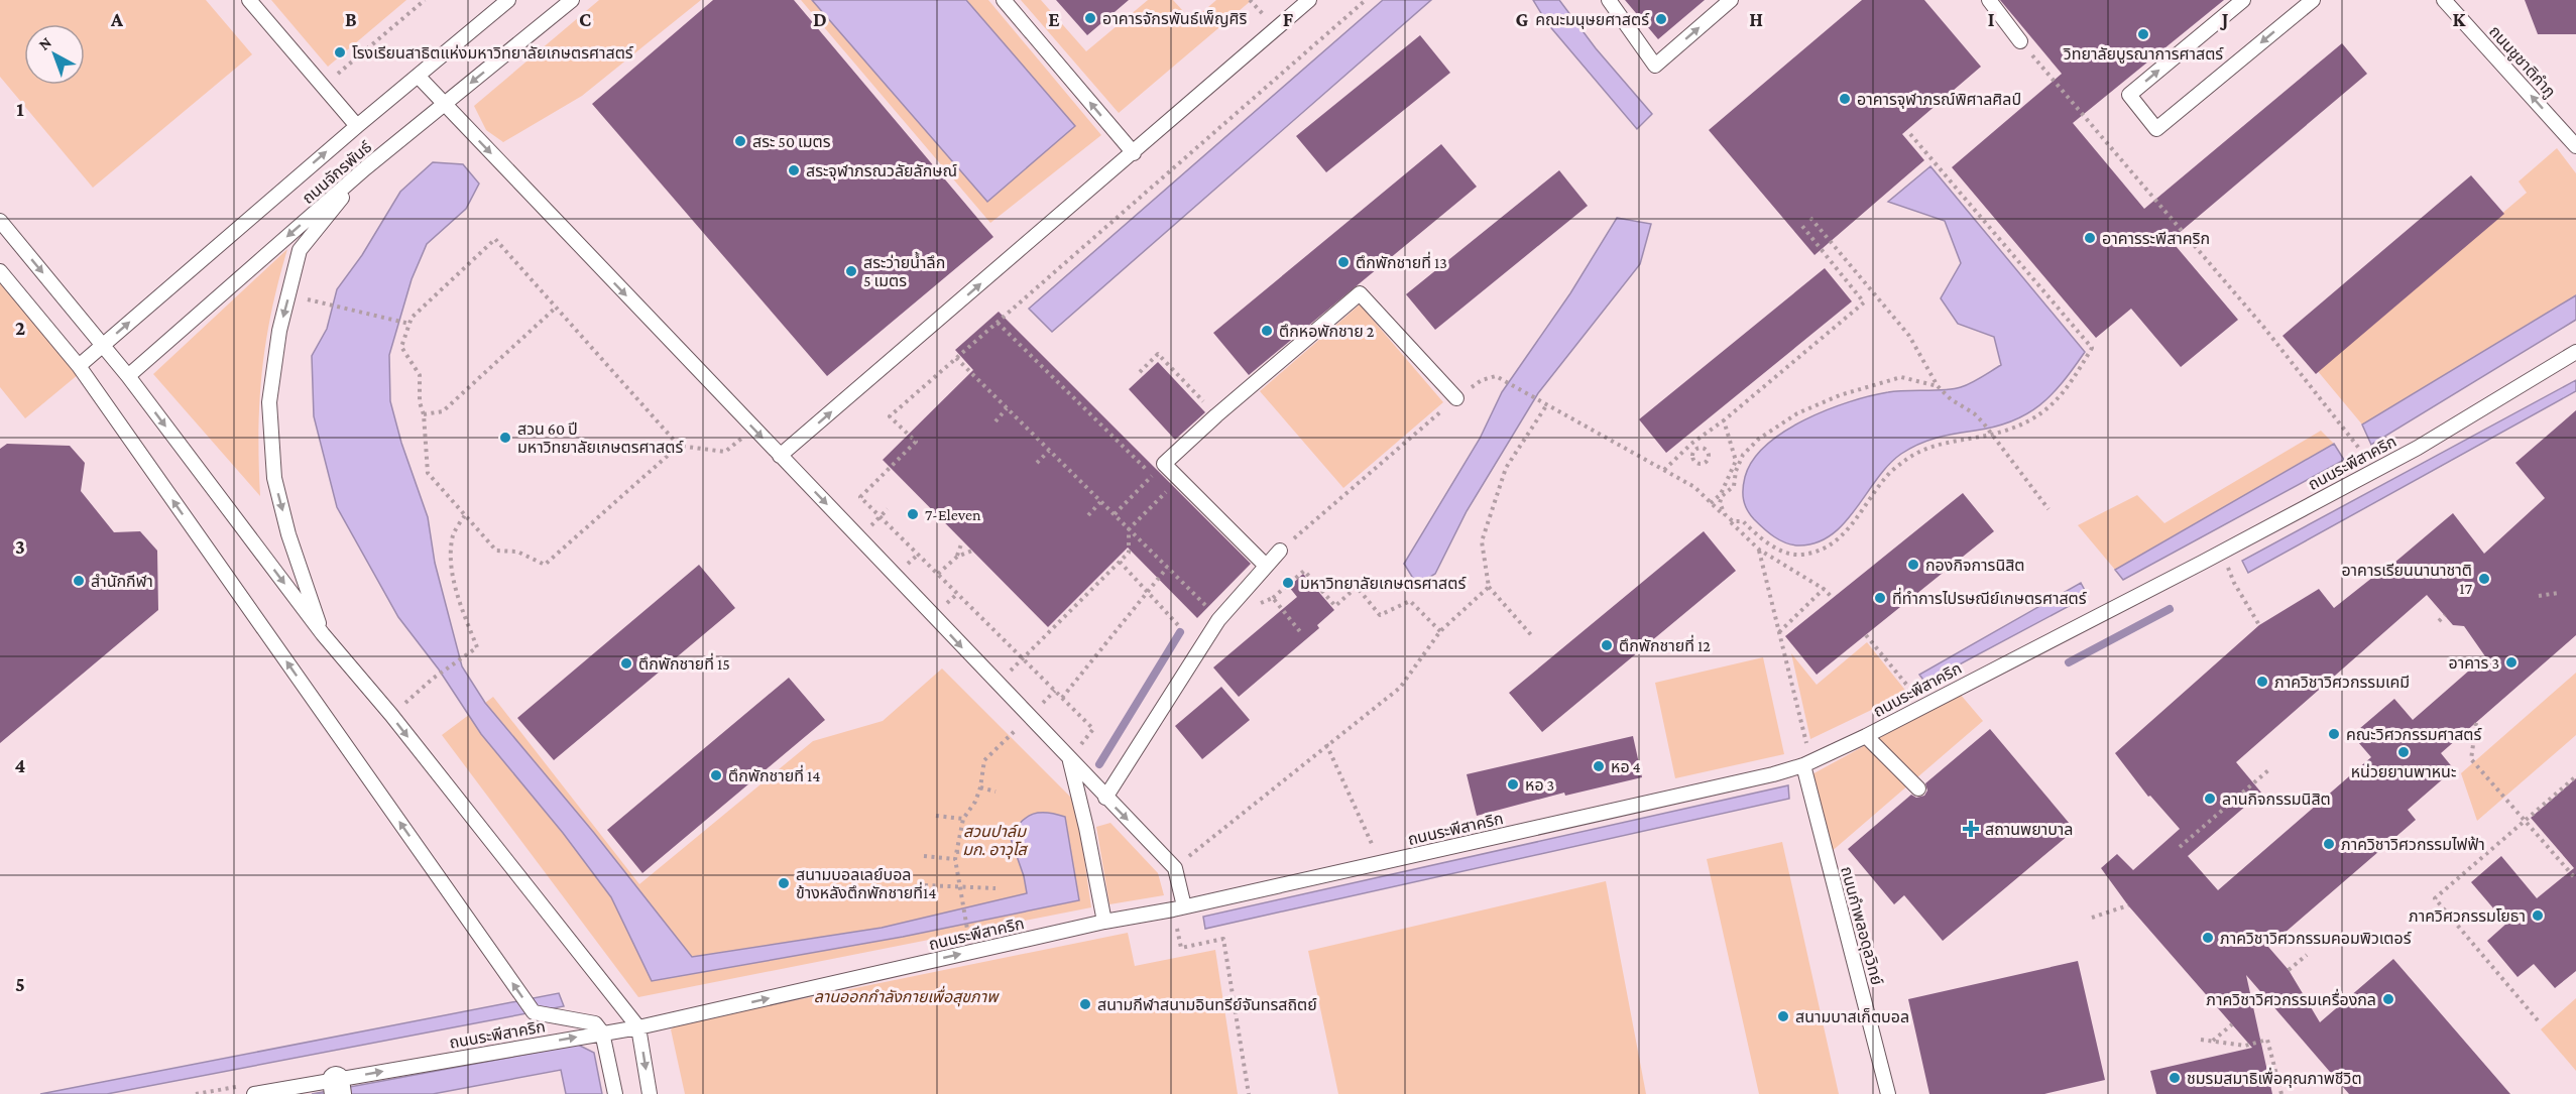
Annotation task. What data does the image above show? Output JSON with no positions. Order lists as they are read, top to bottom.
{
  "streets": {
    "lane": [
      "ถนนชูชาติกำภู",
      "ถนนจักรพันธ์",
      "ถนนระพีสาคริก",
      "ถนนกำพลอดุลวิทย์"
    ]
  },
  "crossings": [
    ["ถนนระพีสาคริก", "ถนนกำพลอดุลวิทย์"]
  ],
  "one_way": ["ถนนชูชาติกำภู"],
  "parks": ["สวนปาล์ม มก. อาวุโส", "ลานออกกำลังกายเพื่อสุขภาพ"],
  "places": {
    "other": [
      "อาคารจักรพันธ์เพ็ญศิริ",
      "คณะมนุษยศาสตร์",
      "วิทยาลัยบูรณาการศาสตร์",
      "โรงเรียนสาธิตแห่งมหาวิทยาลัยเกษตรศาสตร์",
      "อาคารจุฬาภรณ์พิศาลศิลป์",
      "สระ 50 เมตร",
      "สระจุฬาภรณวลัยลักษณ์",
      "อาคารระพีสาคริก",
      "ตึกพักชายที่ 13",
      "สระว่ายน้ำลึก 5 เมตร",
      "ตึกหอพักชาย 2",
      "สวน 60 ปี มหาวิทยาลัยเกษตรศาสตร์",
      "7-Eleven",
      "กองกิจการนิสิต",
      "อาคารเรียนนานาชาติ 17",
      "สำนักกีฬา",
      "มหาวิทยาลัยเกษตรศาสตร์",
      "ที่ทำการไปรษณีย์เกษตรศาสตร์",
      "ตึกพักชายที่ 12",
      "อาคาร 3",
      "ตึกพักชายที่ 15",
      "ภาควิชาวิศวกรรมเคมี",
      "คณะวิศวกรรมศาสตร์",
      "หน่วยยานพาหนะ",
      "หอ 4",
      "ตึกพักชายที่ 14",
      "หอ 3",
      "ลานกิจกรรมนิสิต",
      "ภาควิชาวิศวกรรมไฟฟ้า",
      "สนามบอลเลย์บอล ข้างหลังตึกพักชายที่14",
      "ภาควิศวกรรมโยธา",
      "ภาควิชาวิศวกรรมคอมพิวเตอร์",
      "ภาควิชาวิศวกรรมเครื่องกล",
      "สนามกีฬาสนามอินทรีย์จันทรสถิตย์",
      "สนามบาสเก็ตบอล",
      "ชมรมสมาธิเพื่อคุณภาพชีวิต"
    ],
    "health": ["สถานพยาบาล"]
  },
  "north": "top left",
  "grid": {
    "columns": [
      "A",
      "B",
      "C",
      "D",
      "E",
      "F",
      "G",
      "H",
      "I",
      "J",
      "K"
    ],
    "rows": [
      "1",
      "2",
      "3",
      "4",
      "5"
    ]
  }
}
